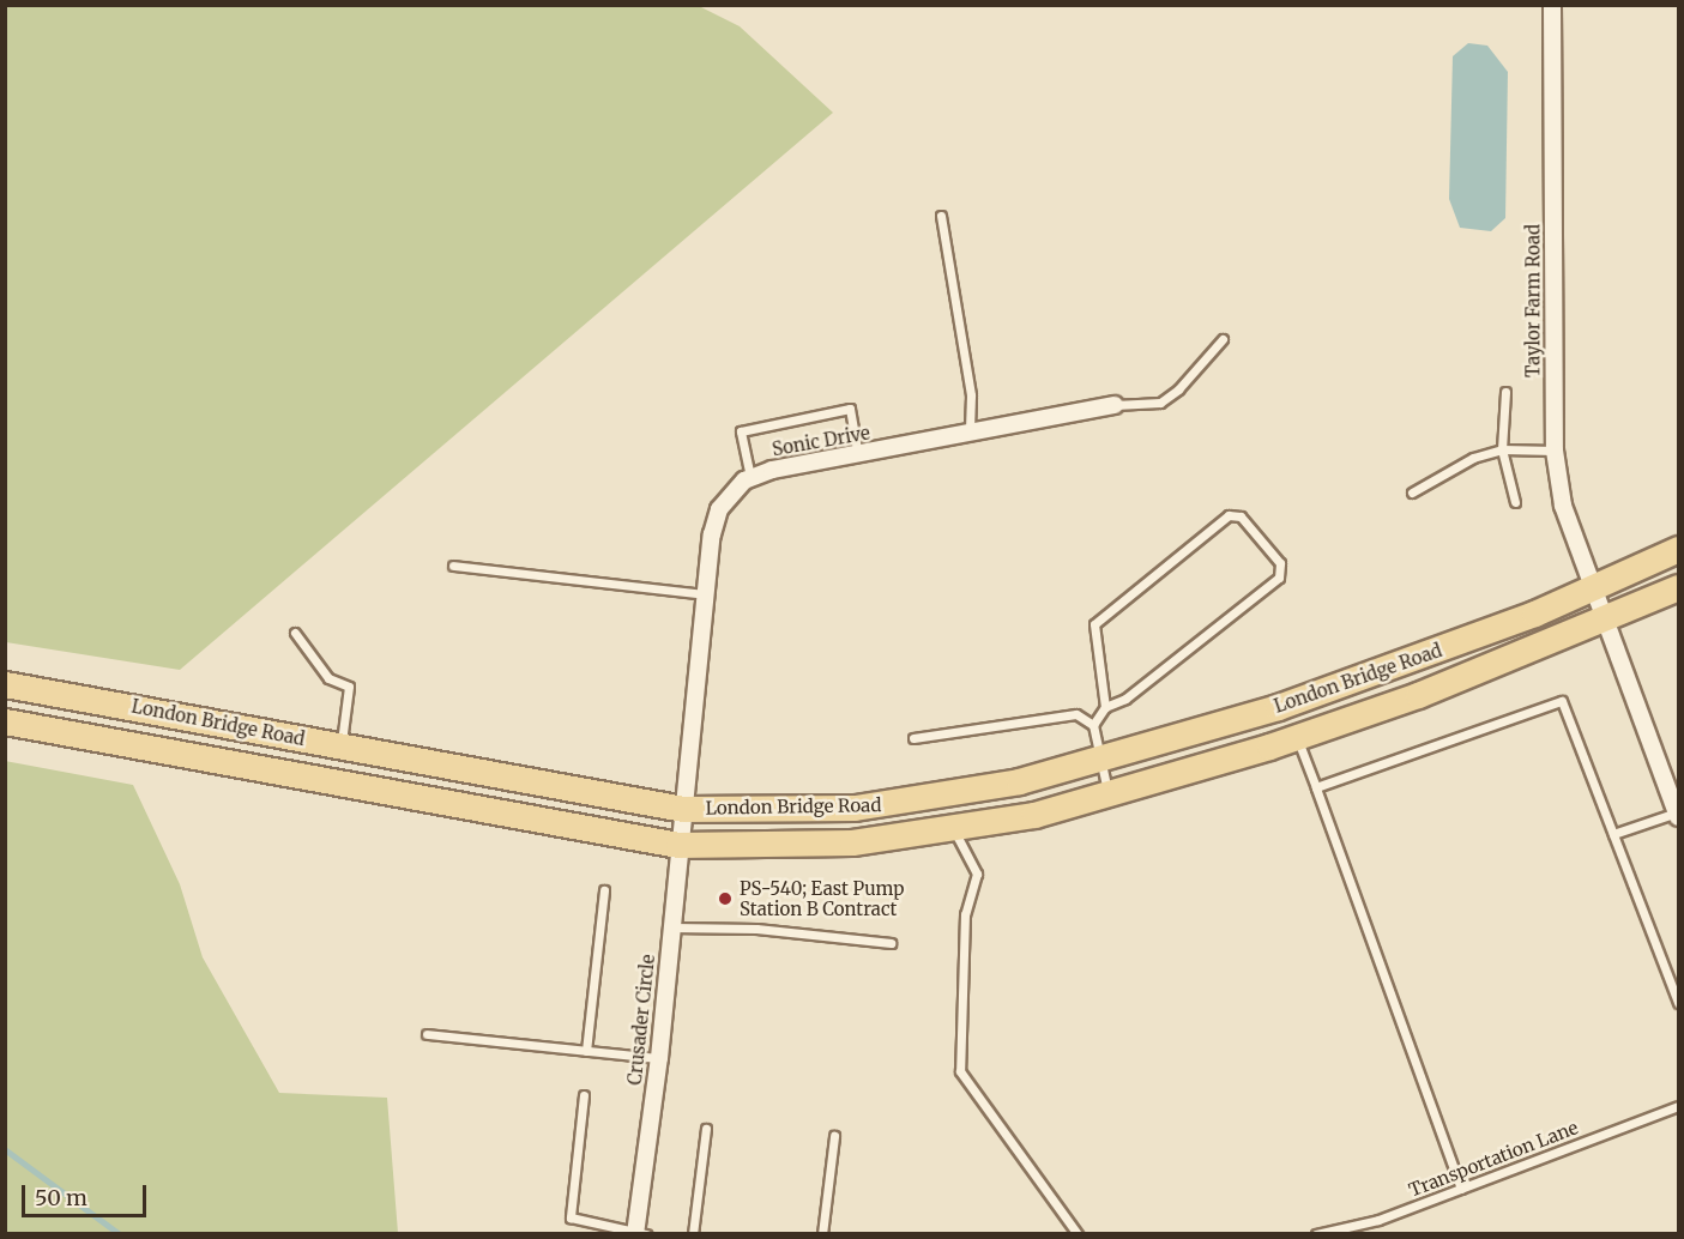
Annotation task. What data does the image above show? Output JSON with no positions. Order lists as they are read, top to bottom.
{
  "streets": {
    "main road": ["London Bridge Road"],
    "street": ["Taylor Farm Road", "Sonic Drive", "Crusader Circle"],
    "lane": ["Transportation Lane"]
  },
  "crossings": [
    ["Taylor Farm Road", "London Bridge Road"],
    ["London Bridge Road", "Crusader Circle"]
  ],
  "places": ["PS-540; East Pump Station B Contract"],
  "scale_bar": "50 m"
}
